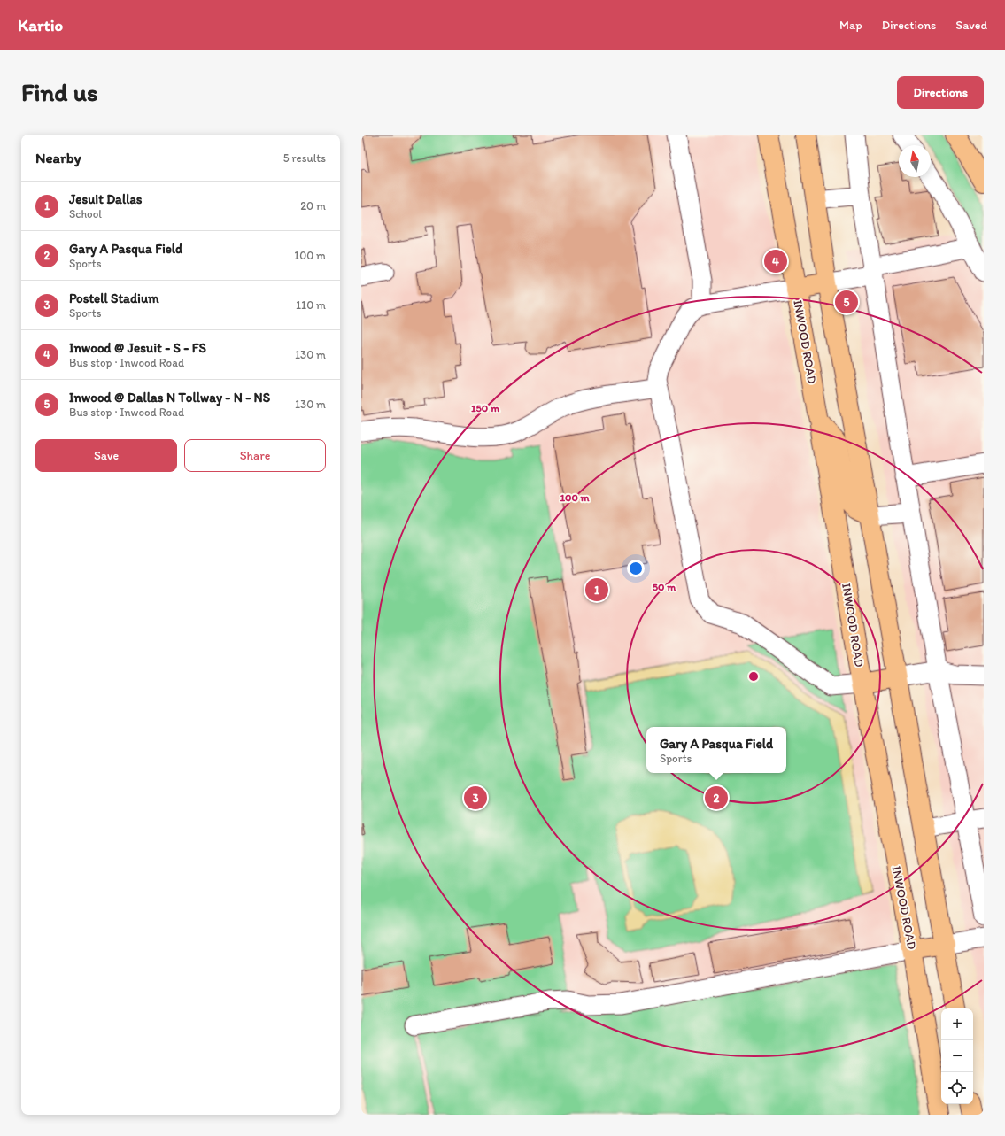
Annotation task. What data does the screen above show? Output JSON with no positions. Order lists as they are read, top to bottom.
{
  "streets": {
    "main road": ["INWOOD ROAD"]
  },
  "north": "top",
  "page": {
    "header": "Kartio",
    "nav": ["Map", "Directions", "Saved"],
    "buttons": [
      "Directions",
      ["Save", "Share"]
    ],
    "title": "Find us",
    "heading": ["Nearby", "5 results"],
    "list": [
      {
        "mark": "1",
        "name": "Jesuit Dallas",
        "note": "School",
        "value": "20 m"
      },
      {
        "mark": "2",
        "name": "Gary A Pasqua Field",
        "note": "Sports",
        "value": "100 m"
      },
      {
        "mark": "3",
        "name": "Postell Stadium",
        "note": "Sports",
        "value": "110 m"
      },
      {
        "mark": "4",
        "name": "Inwood @ Jesuit - S - FS",
        "note": "Bus stop · Inwood Road",
        "value": "130 m"
      },
      {
        "mark": "5",
        "name": "Inwood @ Dallas N Tollway - N - NS",
        "note": "Bus stop · Inwood Road",
        "value": "130 m"
      }
    ],
    "pins": [
      "4",
      "5",
      "1",
      "2",
      "3"
    ],
    "popup": ["Gary A Pasqua Field", "Sports"],
    "map_buttons": ["+", "−"]
  },
  "rings": ["150 m", "100 m", "50 m"]
}
